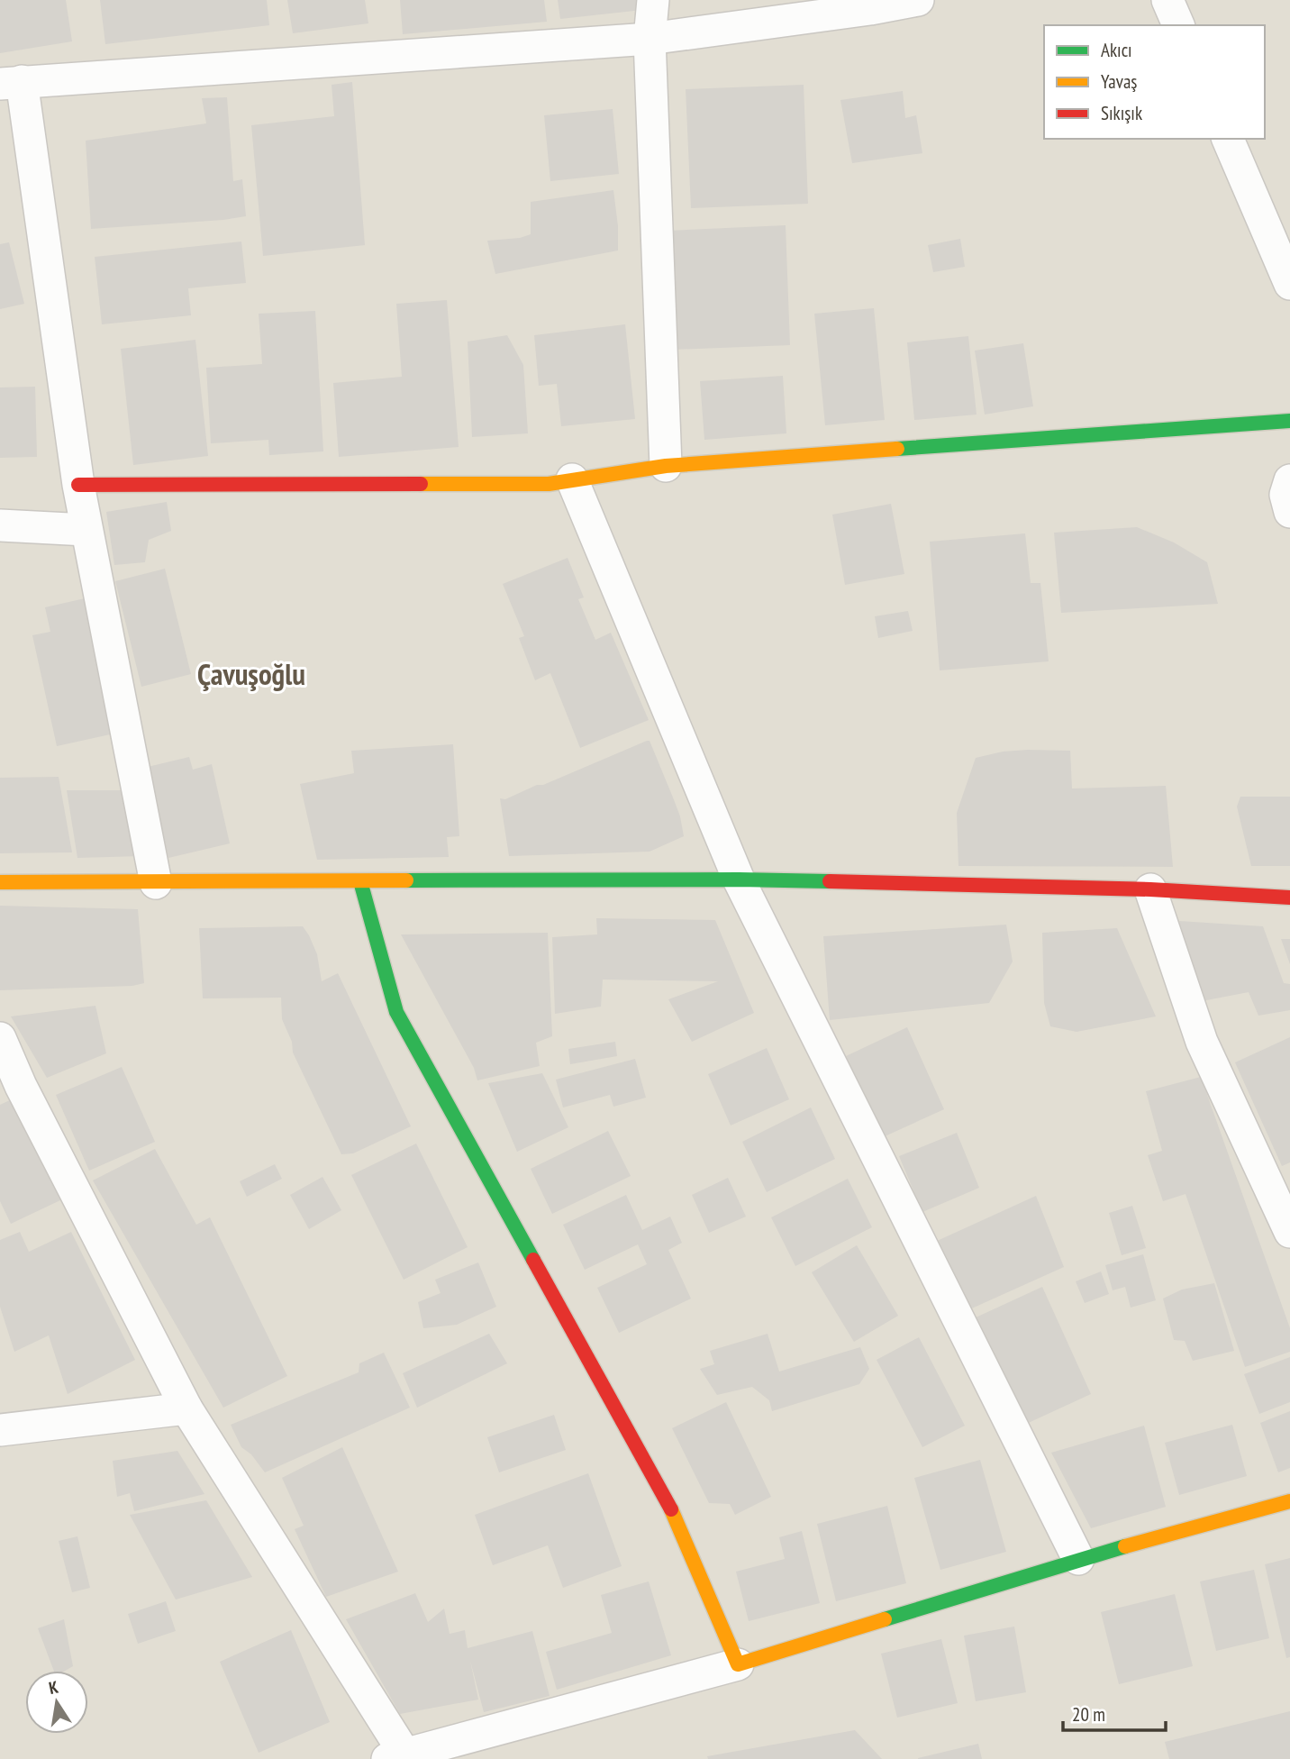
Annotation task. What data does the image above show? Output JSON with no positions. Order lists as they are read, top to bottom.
{
  "districts": ["Çavuşoğlu"],
  "legend": ["Akıcı", "Yavaş", "Sıkışık"],
  "scale_bar": "20 m",
  "north": "top"
}
